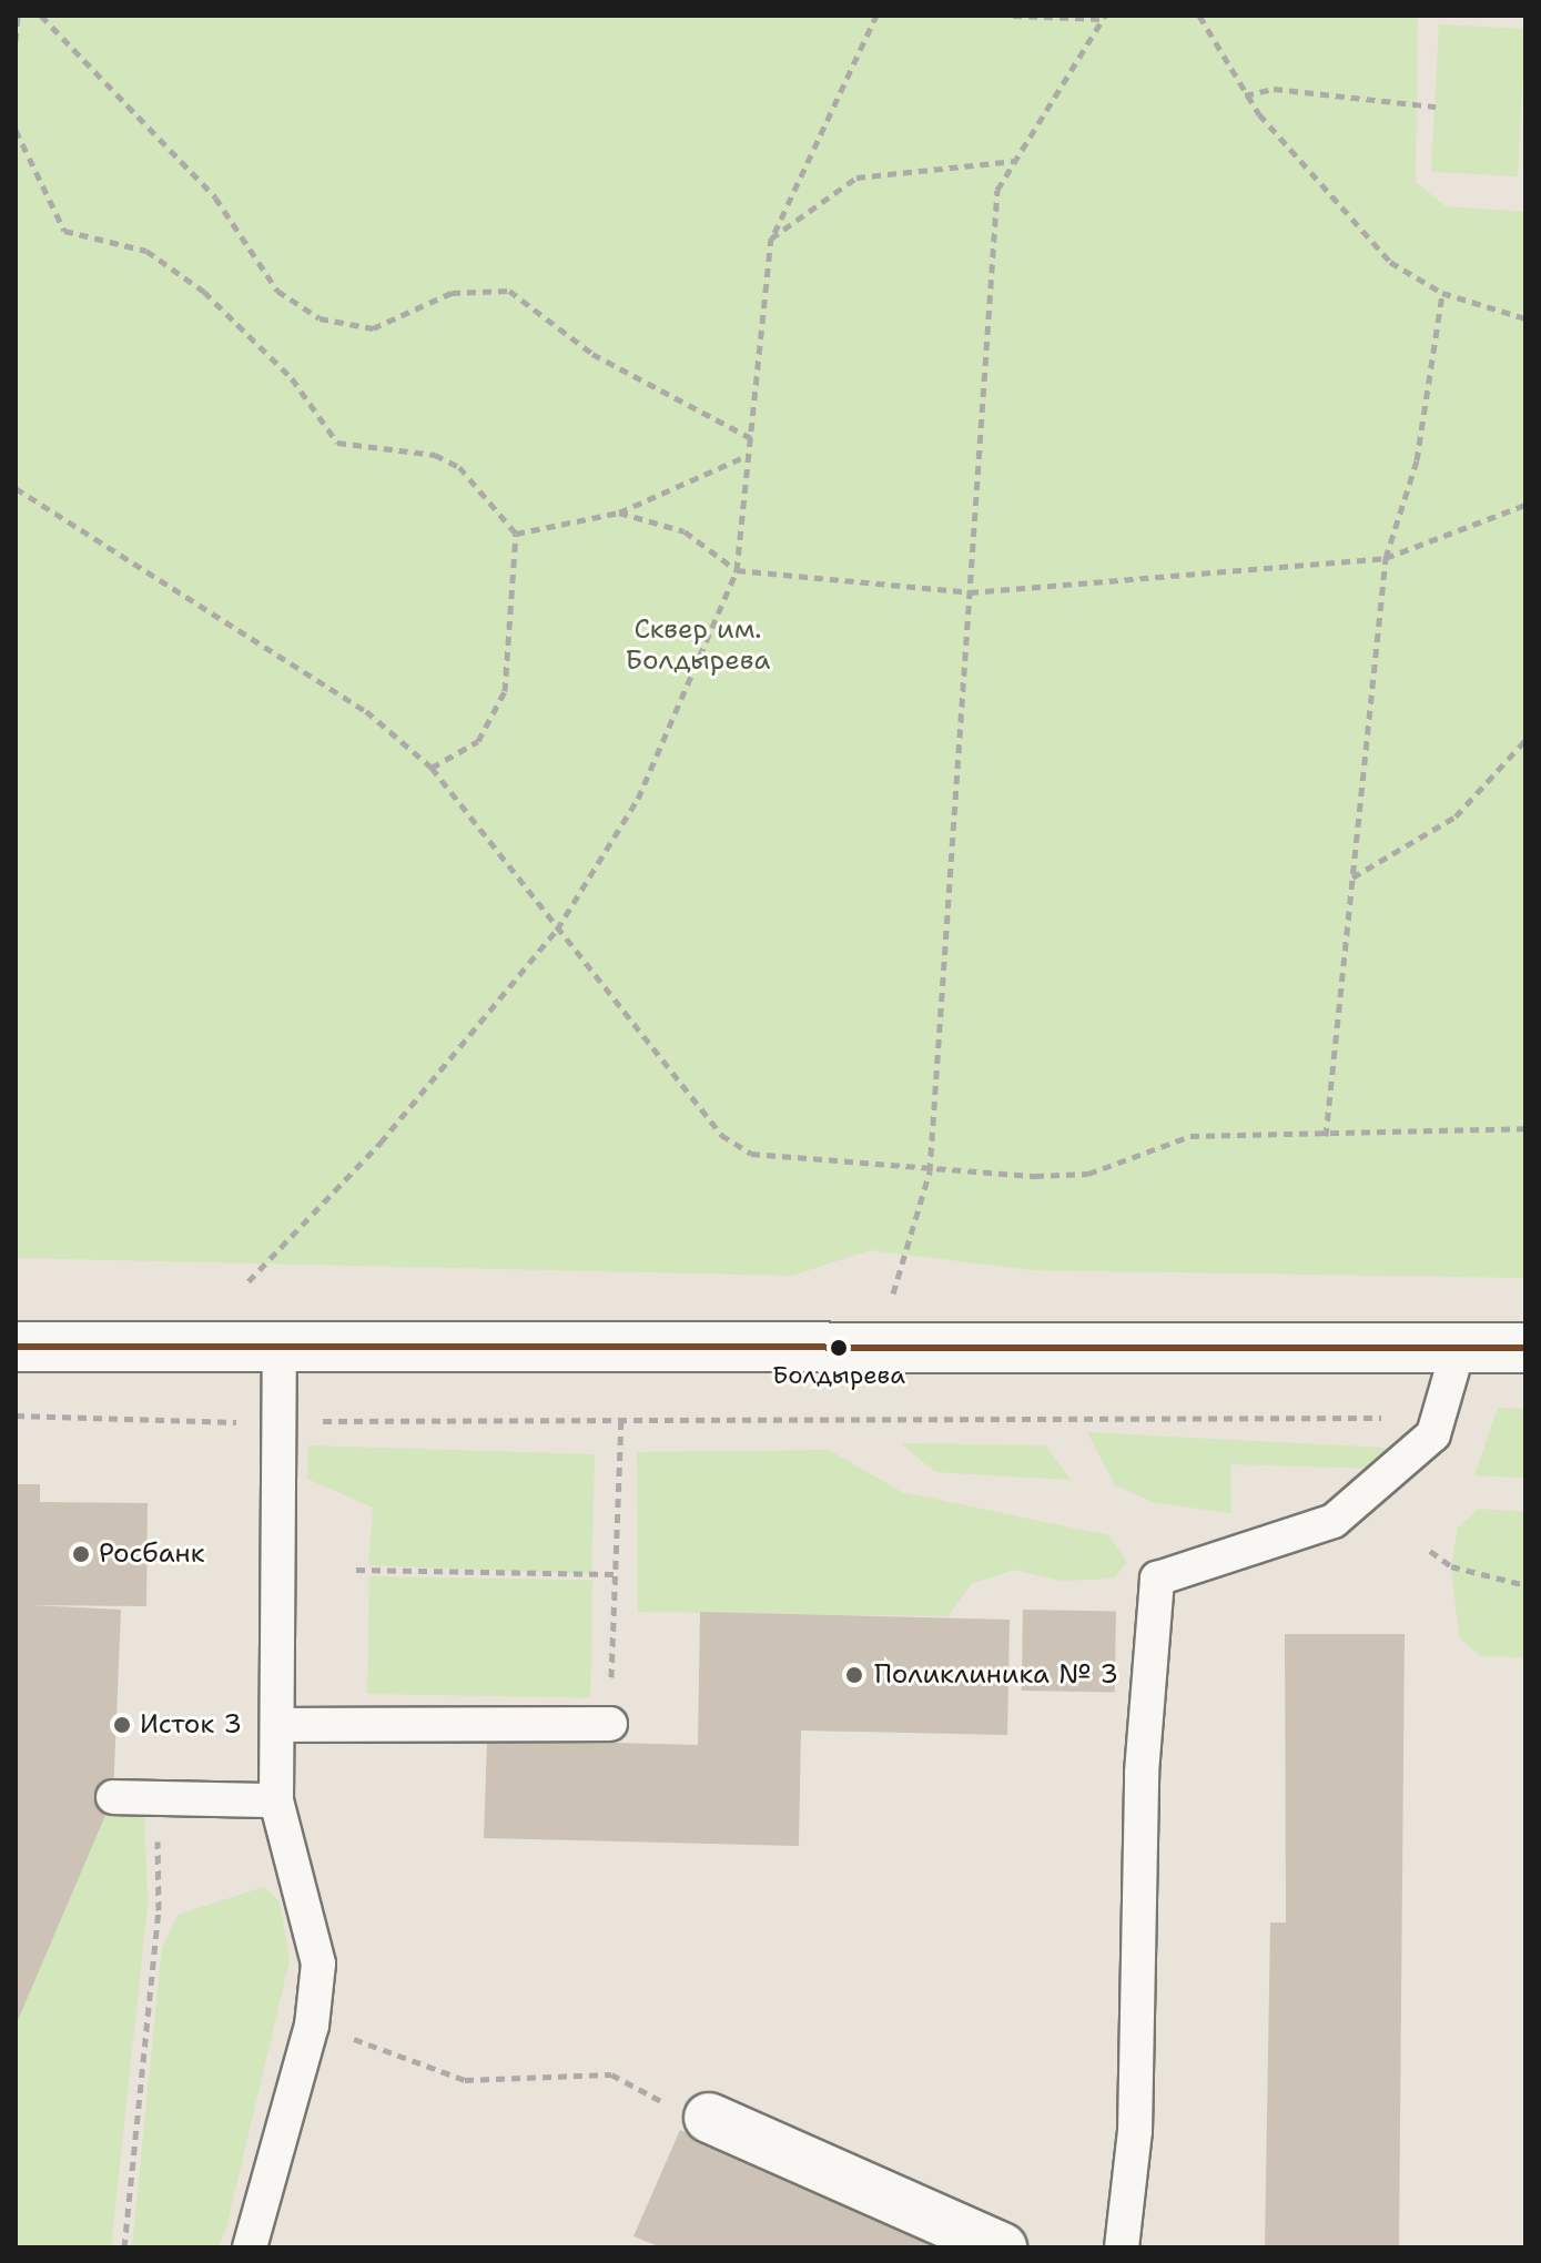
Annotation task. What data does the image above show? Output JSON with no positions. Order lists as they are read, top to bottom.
{
  "parks": ["Сквер им. Болдырева"],
  "places": [
    "Болдырева",
    "Росбанк",
    "Поликлиника № 3",
    "Исток 3"
  ]
}
